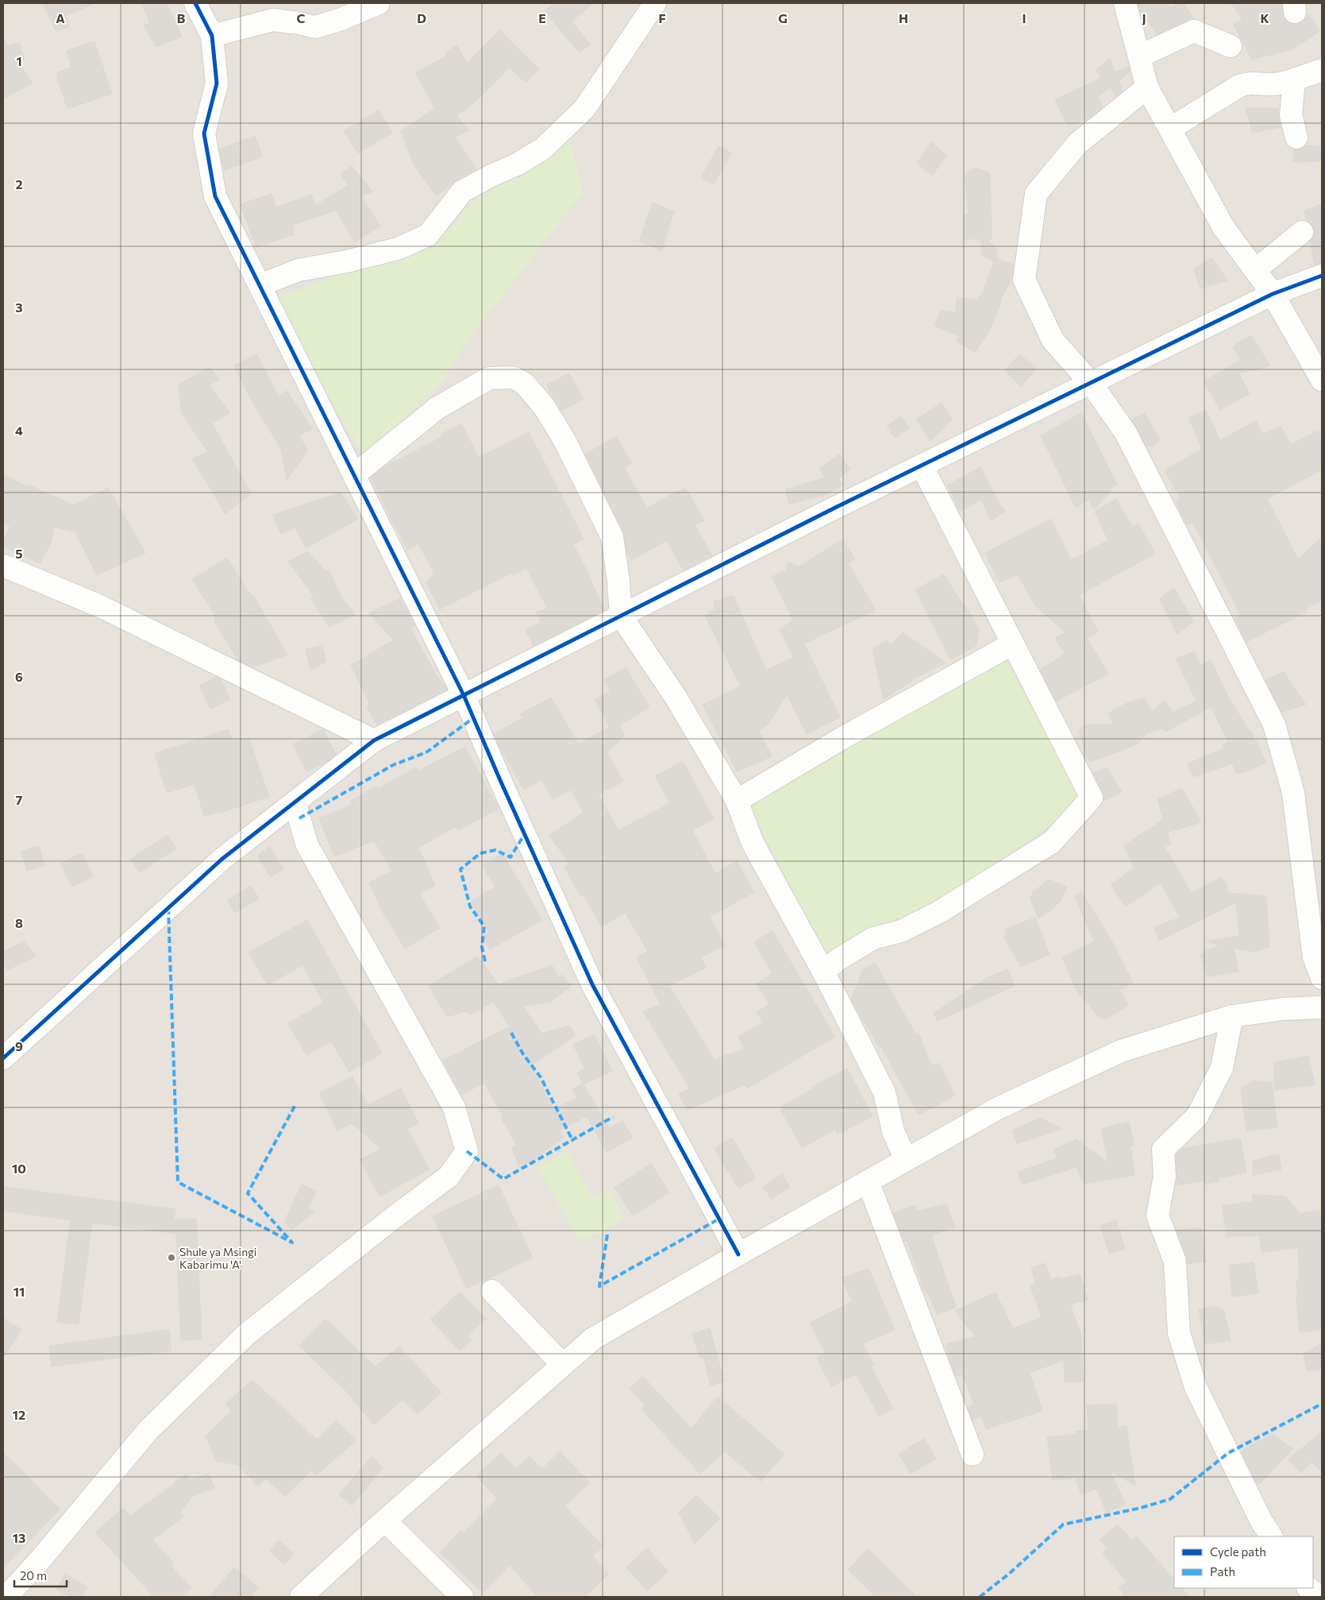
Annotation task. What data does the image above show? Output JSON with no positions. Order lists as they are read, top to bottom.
{
  "places": ["Shule ya Msingi Kabarimu 'A'"],
  "legend": ["Cycle path", "Path"],
  "scale_bar": "20 m",
  "grid": {
    "columns": [
      "A",
      "B",
      "C",
      "D",
      "E",
      "F",
      "G",
      "H",
      "I",
      "J",
      "K"
    ],
    "rows": [
      "1",
      "2",
      "3",
      "4",
      "5",
      "6",
      "7",
      "8",
      "9",
      "10",
      "11",
      "12",
      "13"
    ]
  }
}
